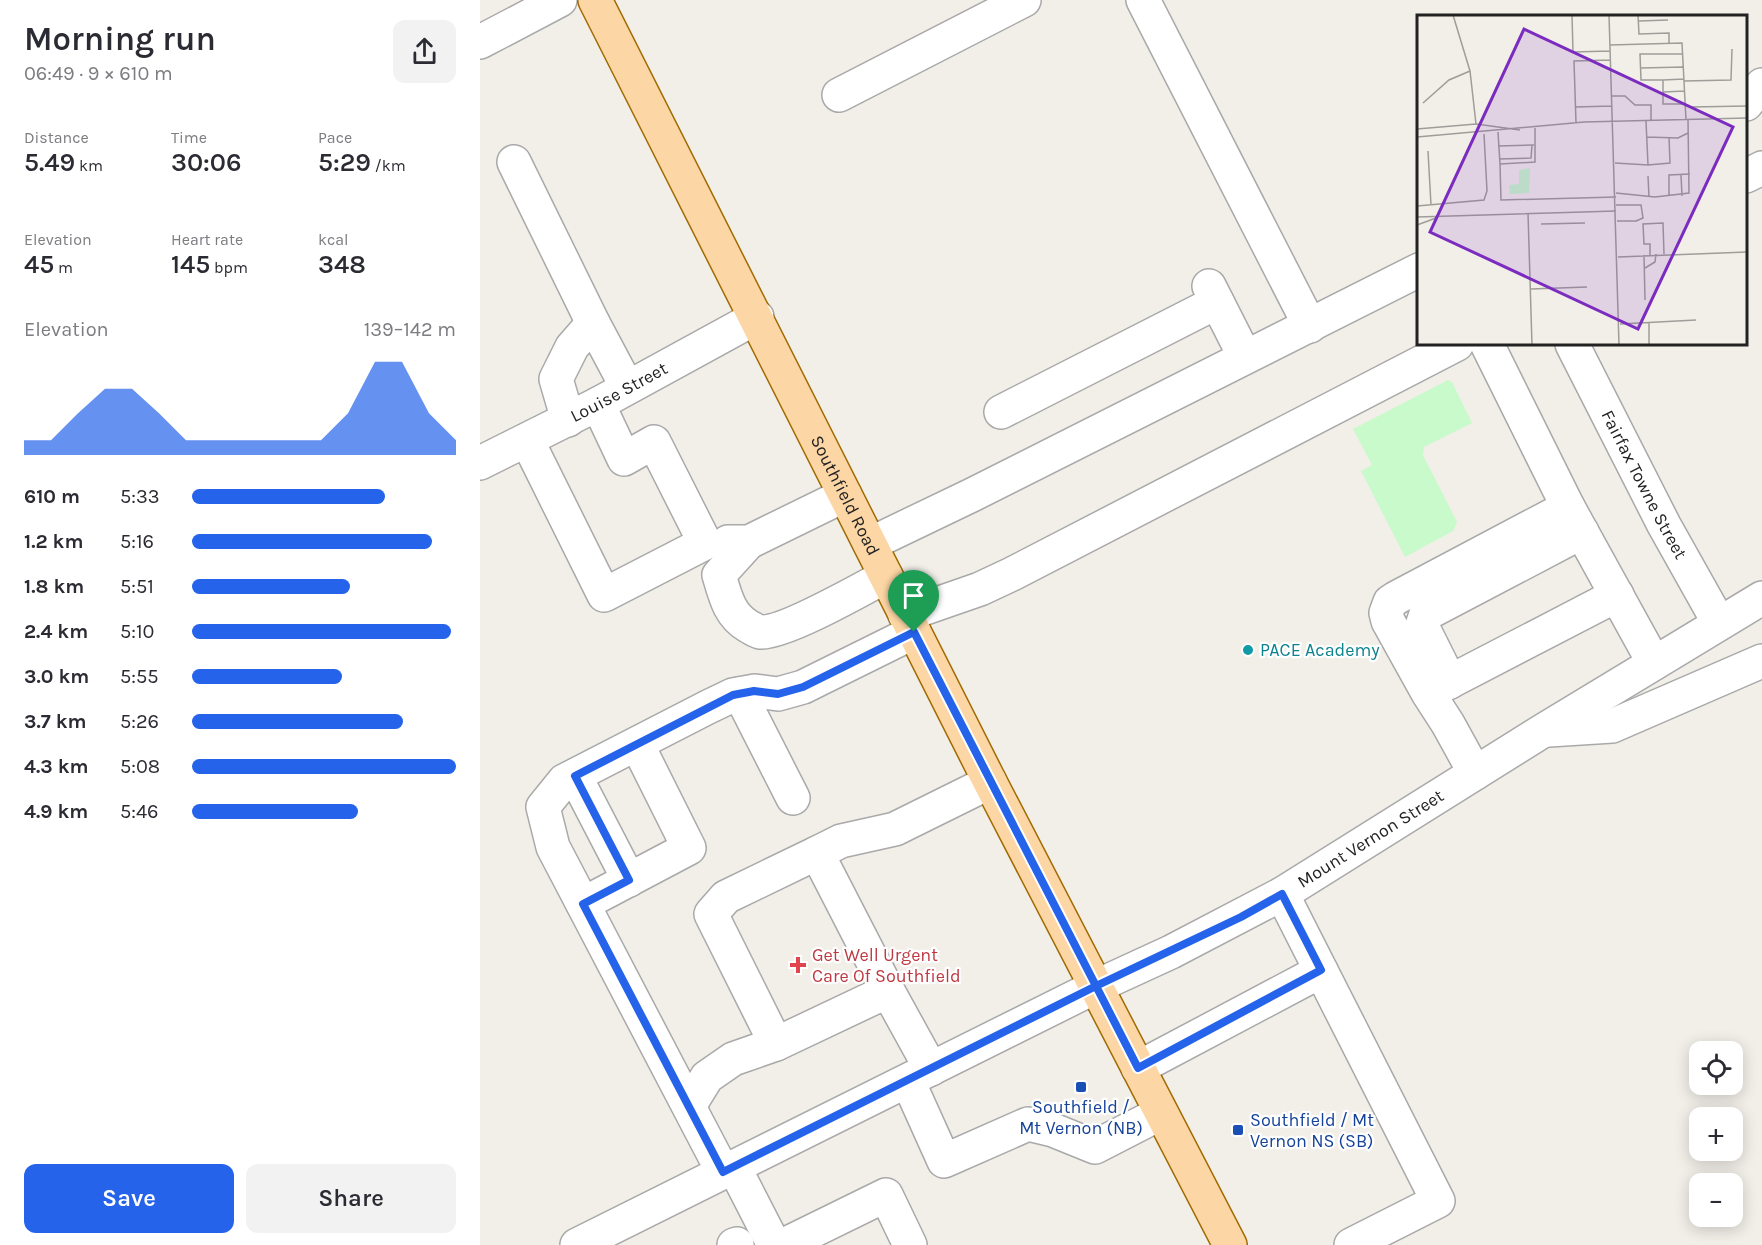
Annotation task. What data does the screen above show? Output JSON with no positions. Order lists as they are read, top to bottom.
{
  "streets": {
    "main road": ["Southfield Road"],
    "street": ["Louise Street", "Fairfax Towne Street", "Mount Vernon Street"]
  },
  "crossings": [
    ["Louise Street", "Southfield Road"],
    ["Fairfax Towne Street", "Mount Vernon Street"],
    ["Southfield Road", "Mount Vernon Street"]
  ],
  "places": {
    "other": ["PACE Academy"],
    "health": ["Get Well Urgent Care Of Southfield"],
    "transit": ["Southfield / Mt Vernon (NB)", "Southfield / Mt Vernon NS (SB)"]
  },
  "page": {
    "heading": ["Morning run", "06:49 · 9 × 610 m"],
    "stats": [
      ["Distance", "5.49 km"],
      ["Time", "30:06"],
      ["Pace", "5:29 /km"],
      ["Elevation", "45 m"],
      ["Heart rate", "145 bpm"],
      ["kcal", "348"]
    ],
    "chart": ["Elevation", "139–142 m"],
    "list": [
      {
        "name": "610 m",
        "note": "5:33"
      },
      {
        "name": "1.2 km",
        "note": "5:16"
      },
      {
        "name": "1.8 km",
        "note": "5:51"
      },
      {
        "name": "2.4 km",
        "note": "5:10"
      },
      {
        "name": "3.0 km",
        "note": "5:55"
      },
      {
        "name": "3.7 km",
        "note": "5:26"
      },
      {
        "name": "4.3 km",
        "note": "5:08"
      },
      {
        "name": "4.9 km",
        "note": "5:46"
      }
    ],
    "map_buttons": ["+", "−"],
    "buttons": ["Save", "Share"]
  }
}
